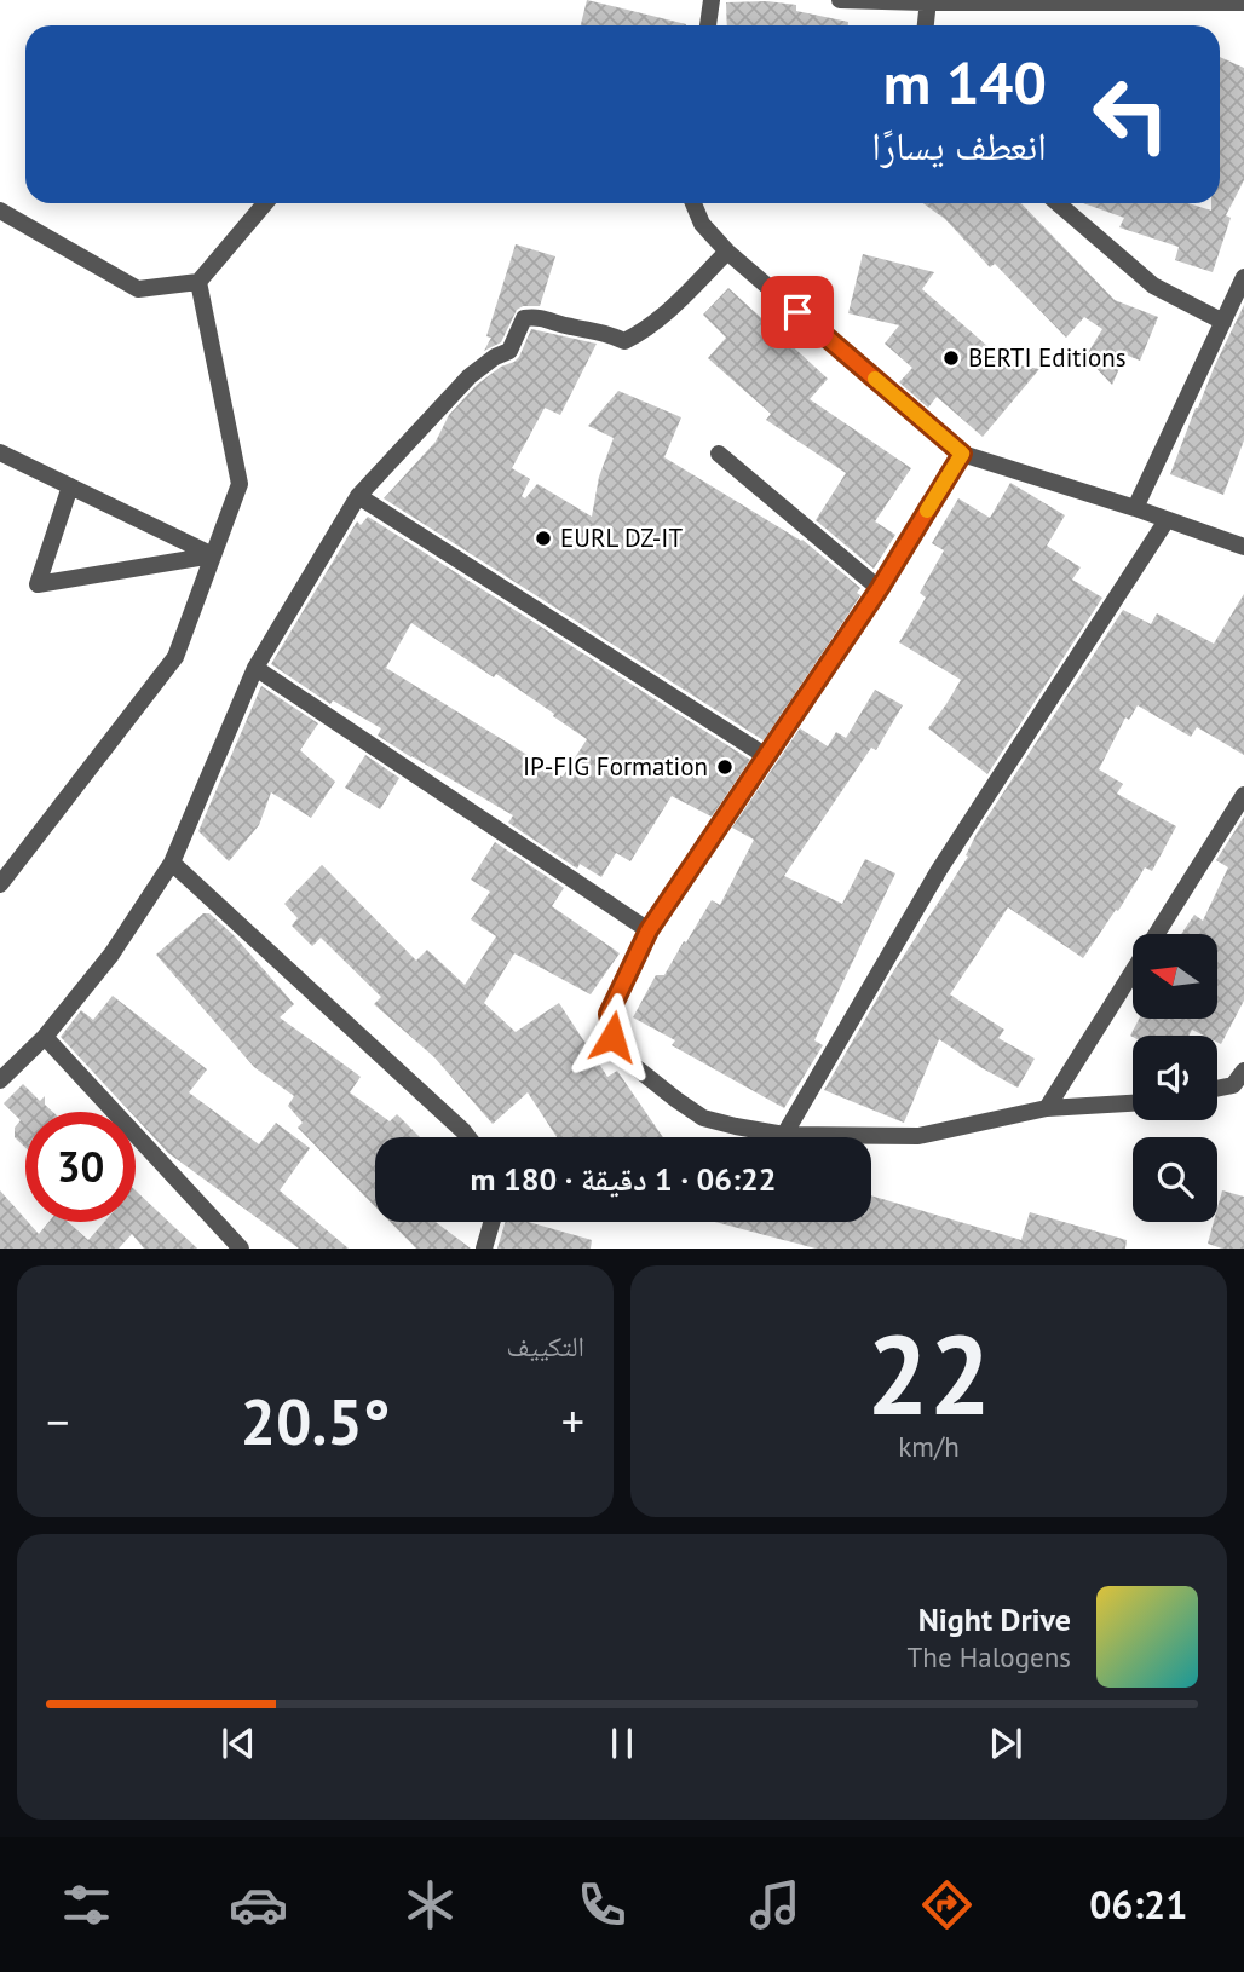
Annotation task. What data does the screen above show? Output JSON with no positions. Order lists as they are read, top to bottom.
{
  "places": ["BERTI Editions", "EURL DZ-IT", "IP-FIG Formation"],
  "north": "left",
  "page": {
    "turn": ["140 m", "انعطف يسارًا"],
    "limit": "30",
    "trip": "06:22 · 1 دقيقة · 180 m",
    "tile": [
      ["22", "km/h"],
      "التكييف"
    ],
    "heat": ["−", "20.5°", "+"],
    "song": ["Night Drive", "The Halogens"],
    "tabs": "06:21"
  }
}
